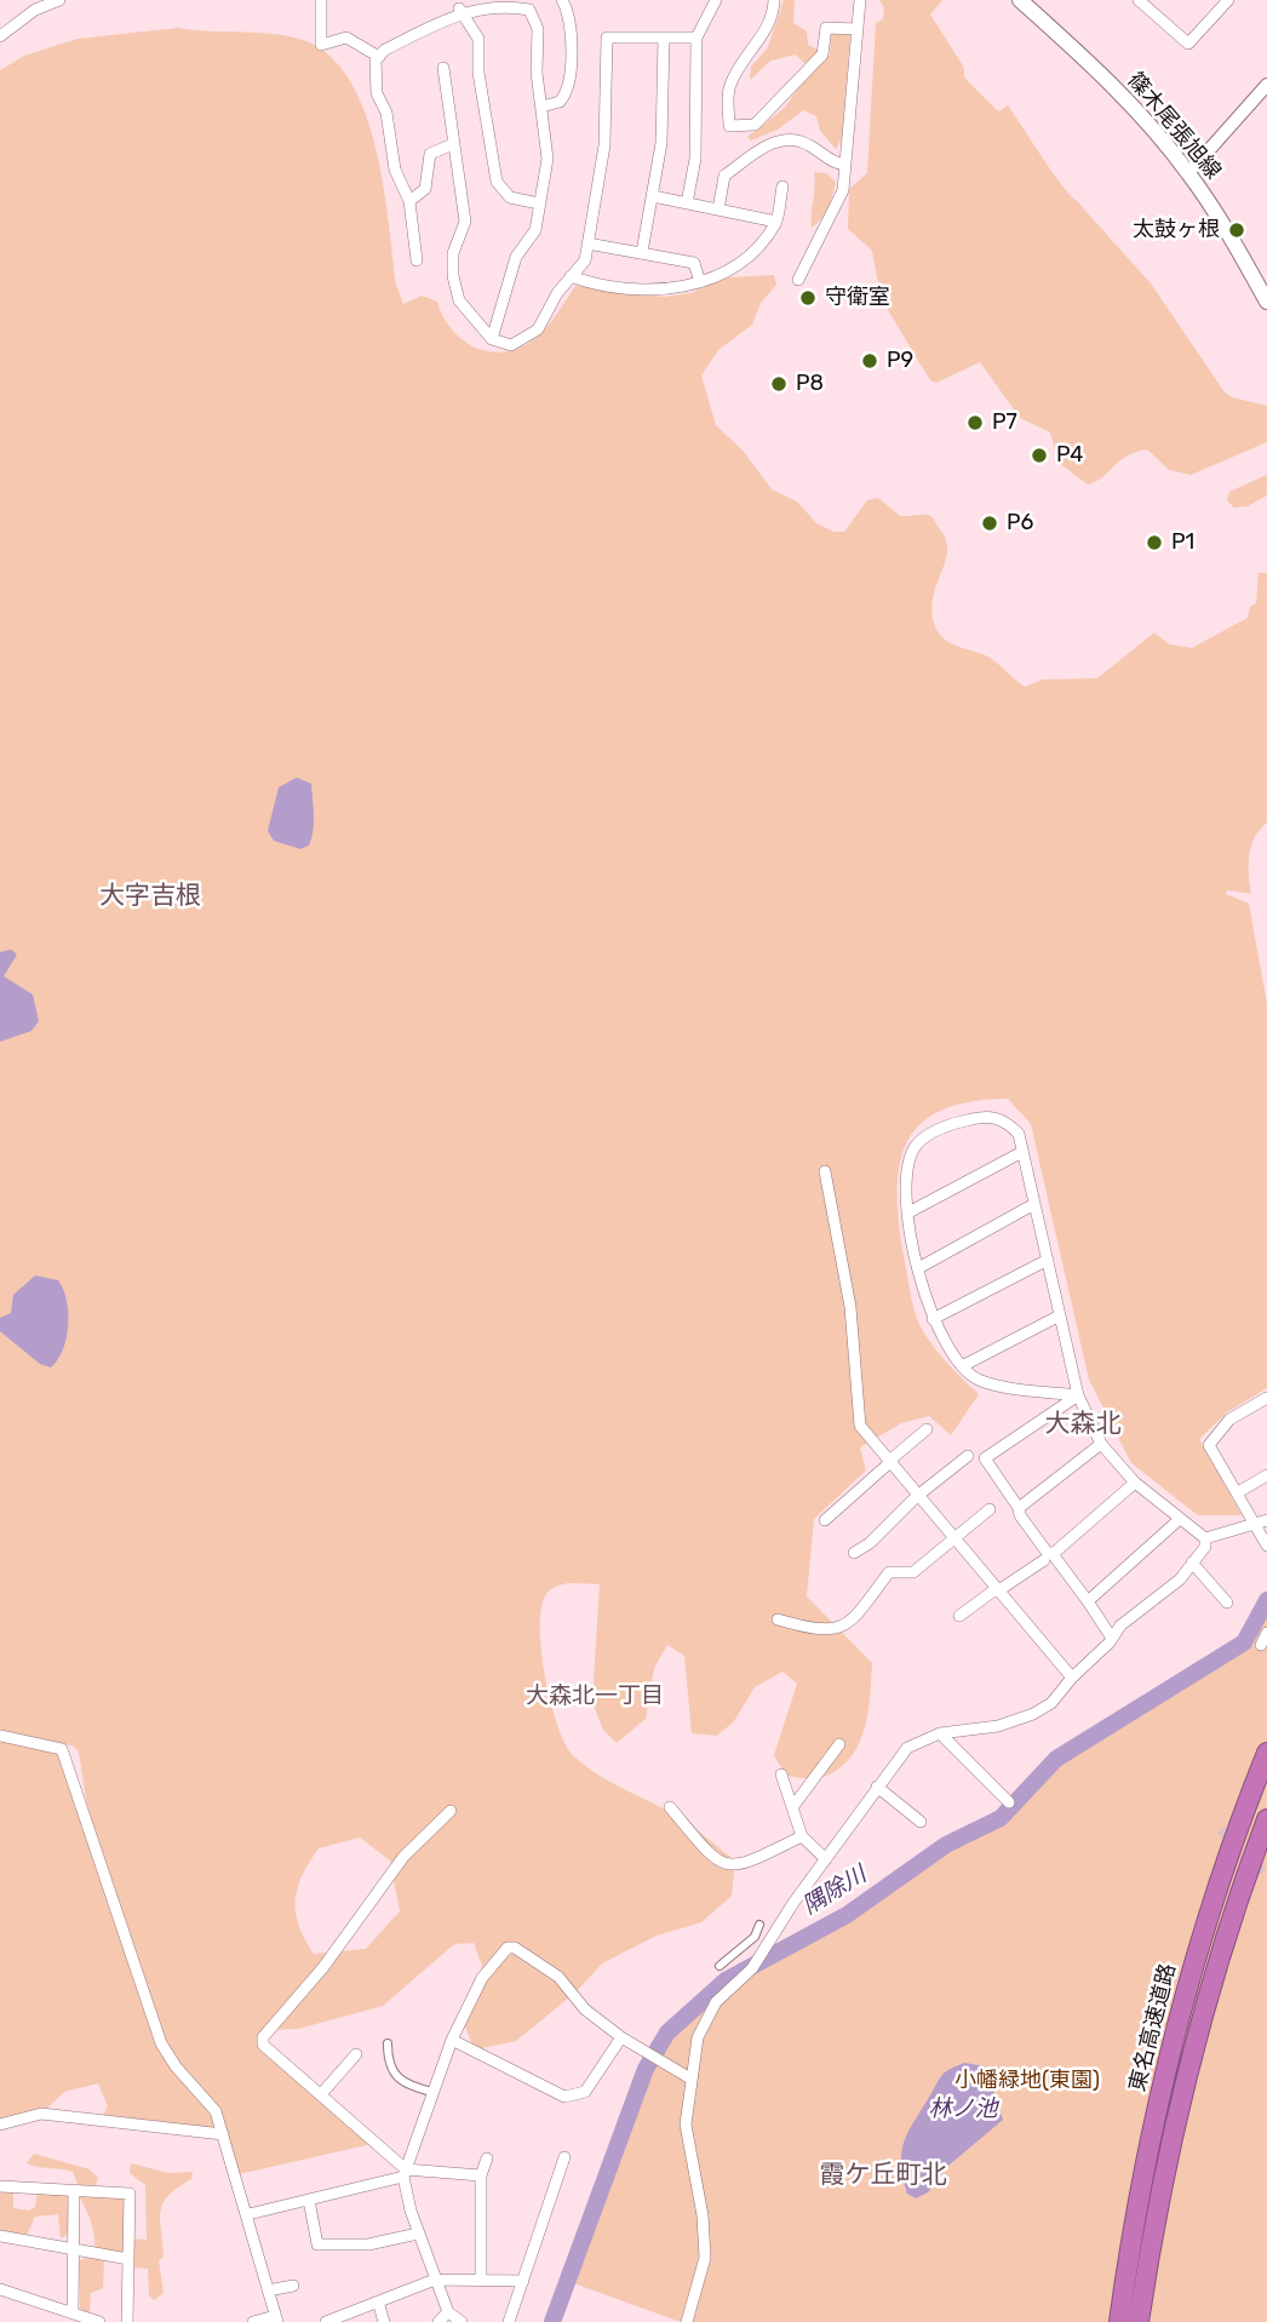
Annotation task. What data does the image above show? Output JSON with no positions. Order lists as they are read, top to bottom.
{
  "streets": {
    "highway": ["東名高速道路"],
    "main road": ["篠木尾張旭線"]
  },
  "districts": [
    "大字吉根",
    "大森北",
    "大森北一丁目",
    "霞ケ丘町北"
  ],
  "water": ["隅除川", "林ノ池"],
  "parks": ["小幡緑地(東園)"],
  "places": [
    "太鼓ヶ根",
    "守衛室",
    "P9",
    "P8",
    "P7",
    "P4",
    "P6",
    "P1"
  ]
}
